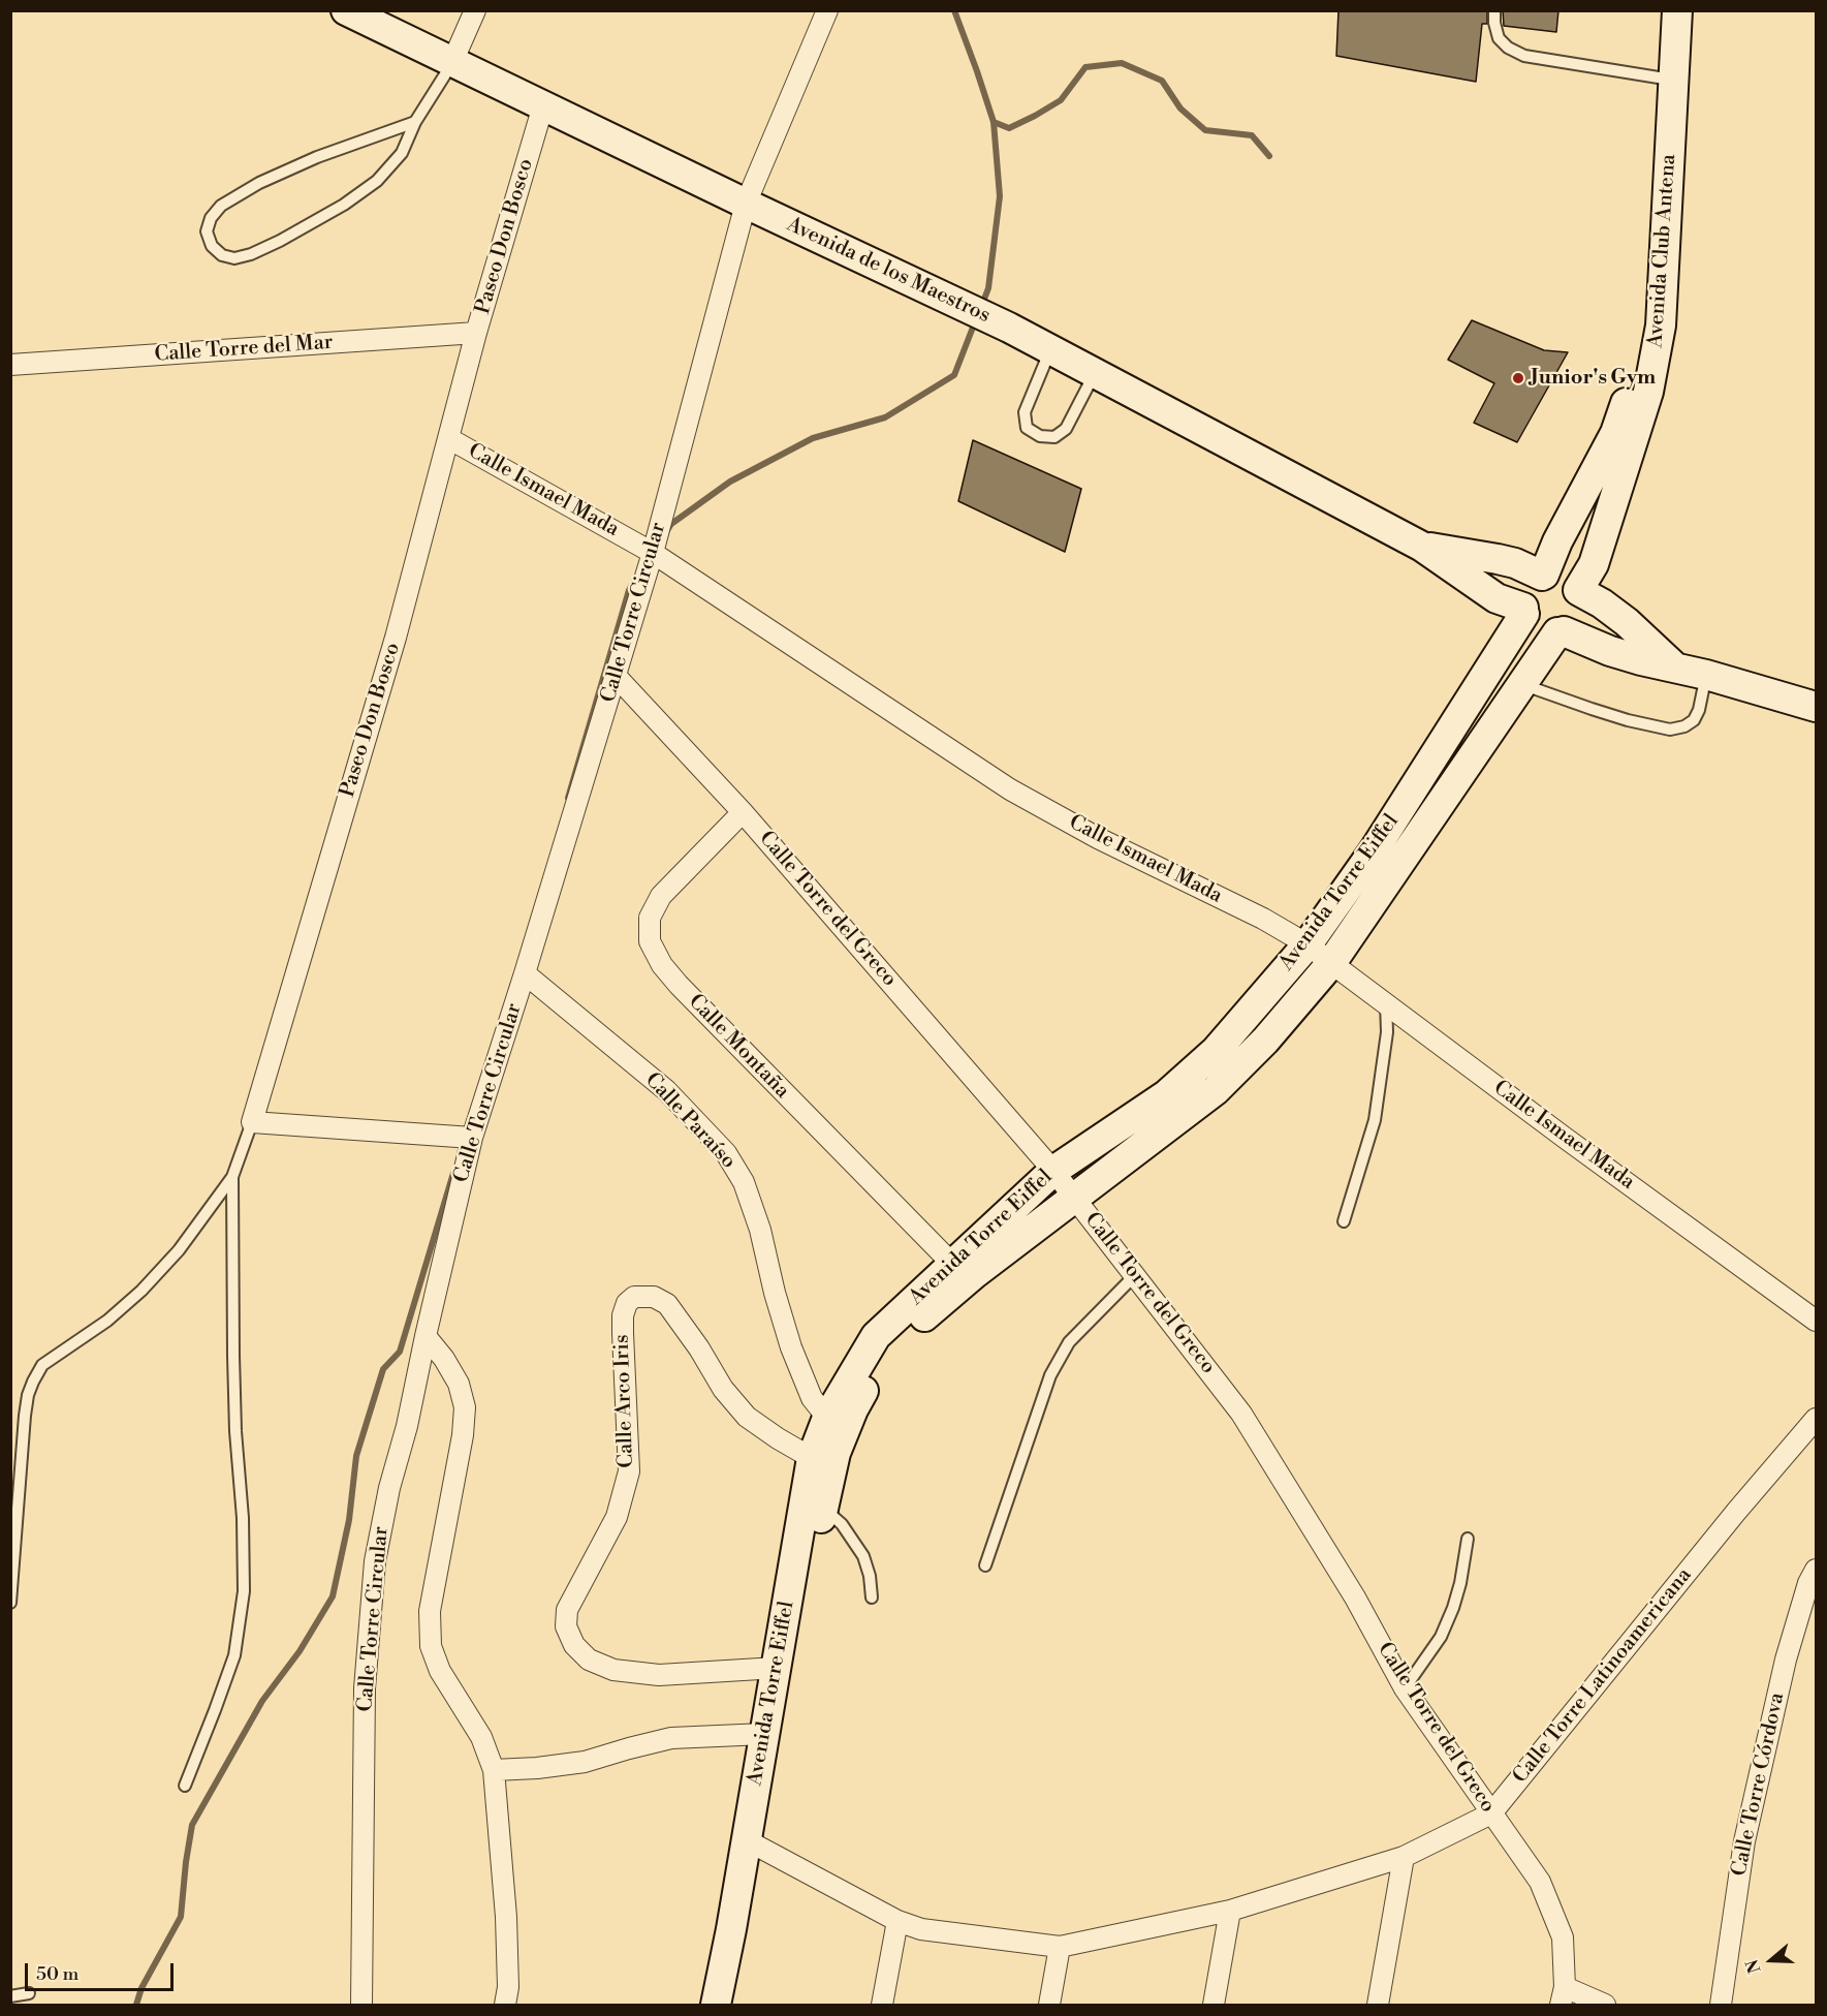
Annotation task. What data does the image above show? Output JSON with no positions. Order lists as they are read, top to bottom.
{
  "streets": {
    "street": [
      "Paseo Don Bosco",
      "Avenida Club Antena",
      "Avenida de los Maestros",
      "Calle Torre del Mar",
      "Calle Ismael Mada",
      "Calle Torre Circular",
      "Avenida Torre Eiffel",
      "Calle Torre del Greco",
      "Calle Montaña",
      "Calle Paraíso",
      "Calle Arco Iris",
      "Calle Torre Latinoamericana",
      "Calle Torre Córdova"
    ]
  },
  "crossings": [
    ["Paseo Don Bosco", "Avenida de los Maestros"],
    ["Paseo Don Bosco", "Calle Torre del Mar"],
    ["Paseo Don Bosco", "Calle Ismael Mada"],
    ["Avenida Club Antena", "Avenida de los Maestros"],
    ["Avenida Club Antena", "Avenida Torre Eiffel"],
    ["Avenida de los Maestros", "Calle Torre Circular"],
    ["Avenida de los Maestros", "Avenida Torre Eiffel"],
    ["Calle Ismael Mada", "Calle Torre Circular"],
    ["Calle Ismael Mada", "Avenida Torre Eiffel"],
    ["Calle Torre Circular", "Calle Torre del Greco"],
    ["Calle Torre Circular", "Calle Paraíso"],
    ["Avenida Torre Eiffel", "Calle Torre del Greco"],
    ["Avenida Torre Eiffel", "Calle Montaña"],
    ["Avenida Torre Eiffel", "Calle Paraíso"],
    ["Avenida Torre Eiffel", "Calle Arco Iris"],
    ["Avenida Torre Eiffel", "Calle Torre Latinoamericana"],
    ["Calle Torre del Greco", "Calle Montaña"],
    ["Calle Torre del Greco", "Calle Torre Latinoamericana"]
  ],
  "places": ["Junior's Gym"],
  "scale_bar": "50 m",
  "north": "left"
}
